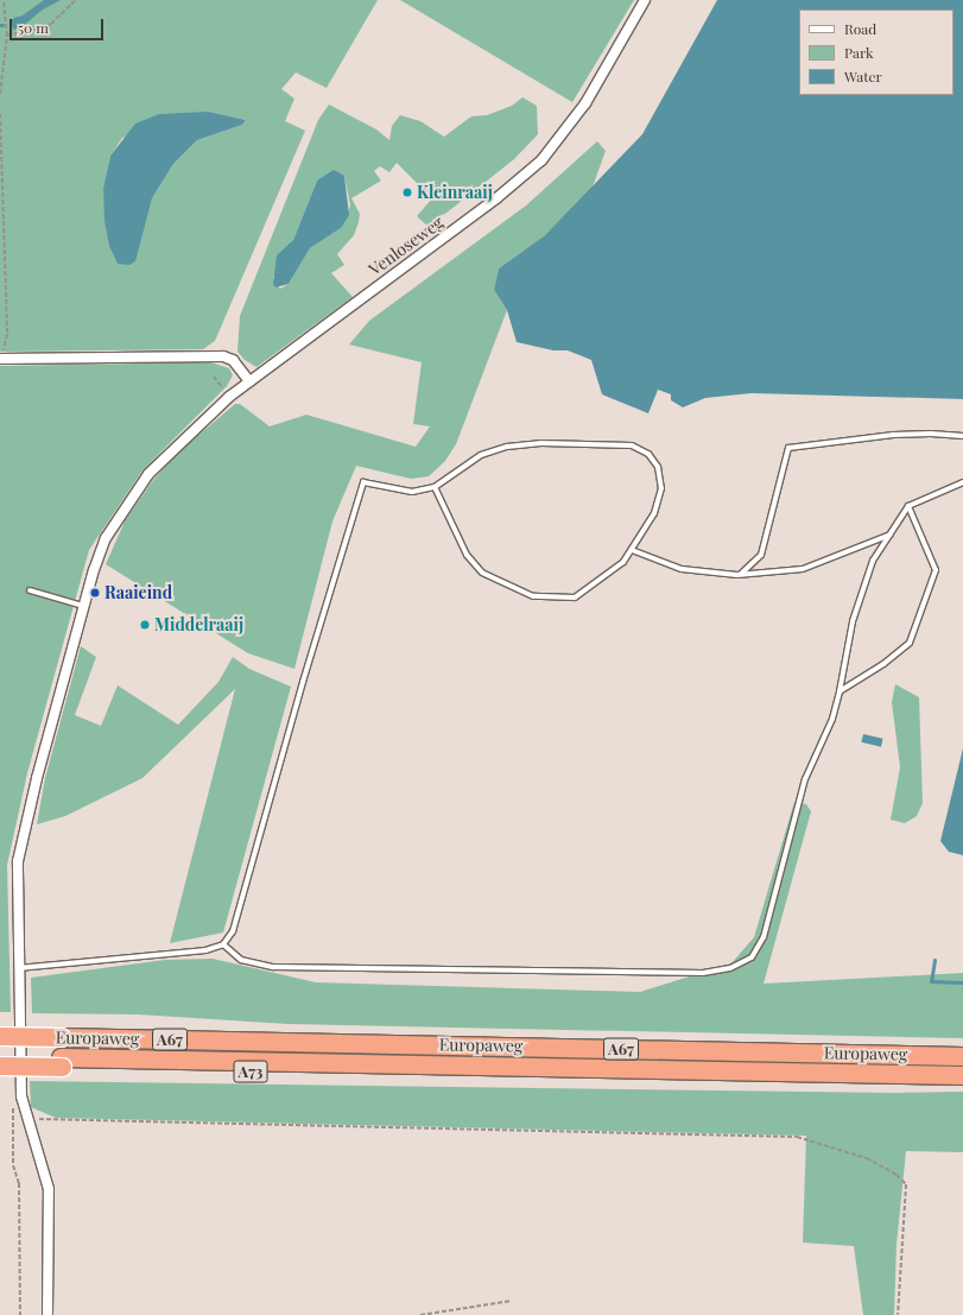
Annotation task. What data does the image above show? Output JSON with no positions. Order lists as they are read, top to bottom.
{
  "streets": {
    "highway": ["Europaweg", "A67"],
    "street": ["Venloseweg"]
  },
  "places": ["Kleinraaij", "Raaieind", "Middelraaij"],
  "legend": ["Road", "Park", "Water"],
  "scale_bar": "50 m"
}
